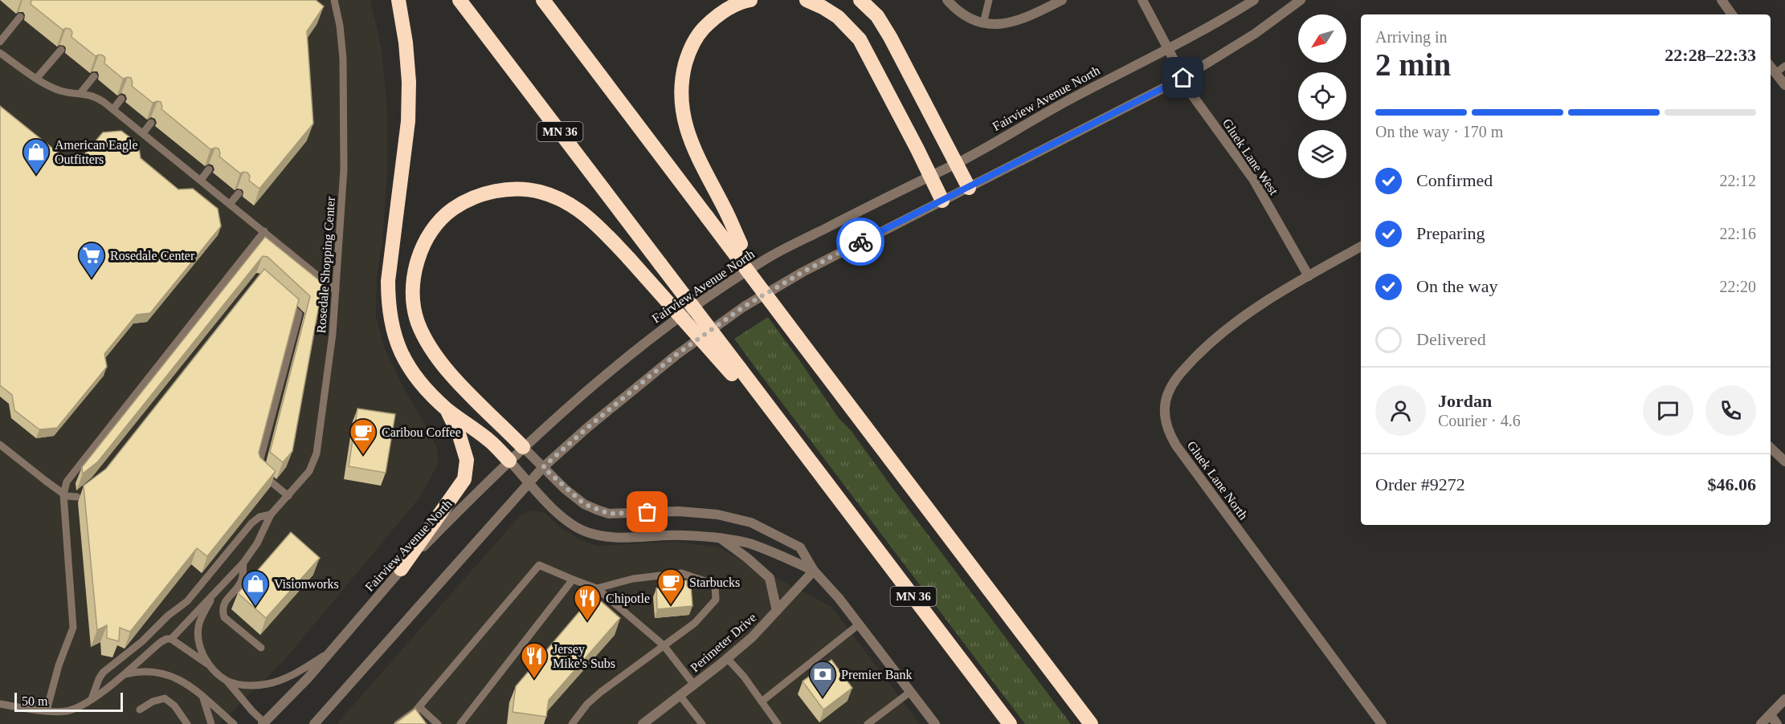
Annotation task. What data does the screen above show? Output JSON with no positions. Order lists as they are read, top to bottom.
{
  "streets": {
    "highway": ["MN 36"],
    "street": [
      "Fairview Avenue North",
      "Gluek Lane West",
      "Gluek Lane North",
      "Perimeter Drive"
    ],
    "lane": ["Rosedale Shopping Center"]
  },
  "crossings": [
    ["Fairview Avenue North", "Gluek Lane West"],
    ["Gluek Lane West", "Gluek Lane North"]
  ],
  "places": {
    "shop": ["American Eagle Outfitters", "Visionworks"],
    "supermarket": ["Rosedale Center"],
    "cafe": ["Caribou Coffee", "Starbucks"],
    "restaurant": ["Chipotle", "Jersey Mike's Subs"],
    "bank": ["Premier Bank"]
  },
  "scale_bar": "50 m",
  "north": "bottom left",
  "page": {
    "heading": ["2 min", "Arriving in", "22:28–22:33"],
    "panel": [
      "Jordan",
      "Courier · 4.6",
      "Order #9272",
      "$46.06"
    ],
    "bar": "On the way · 170 m",
    "list": [
      ["Confirmed", "22:12"],
      ["Preparing", "22:16"],
      ["On the way", "22:20"],
      "Delivered"
    ],
    "scale": "50 m"
  }
}
